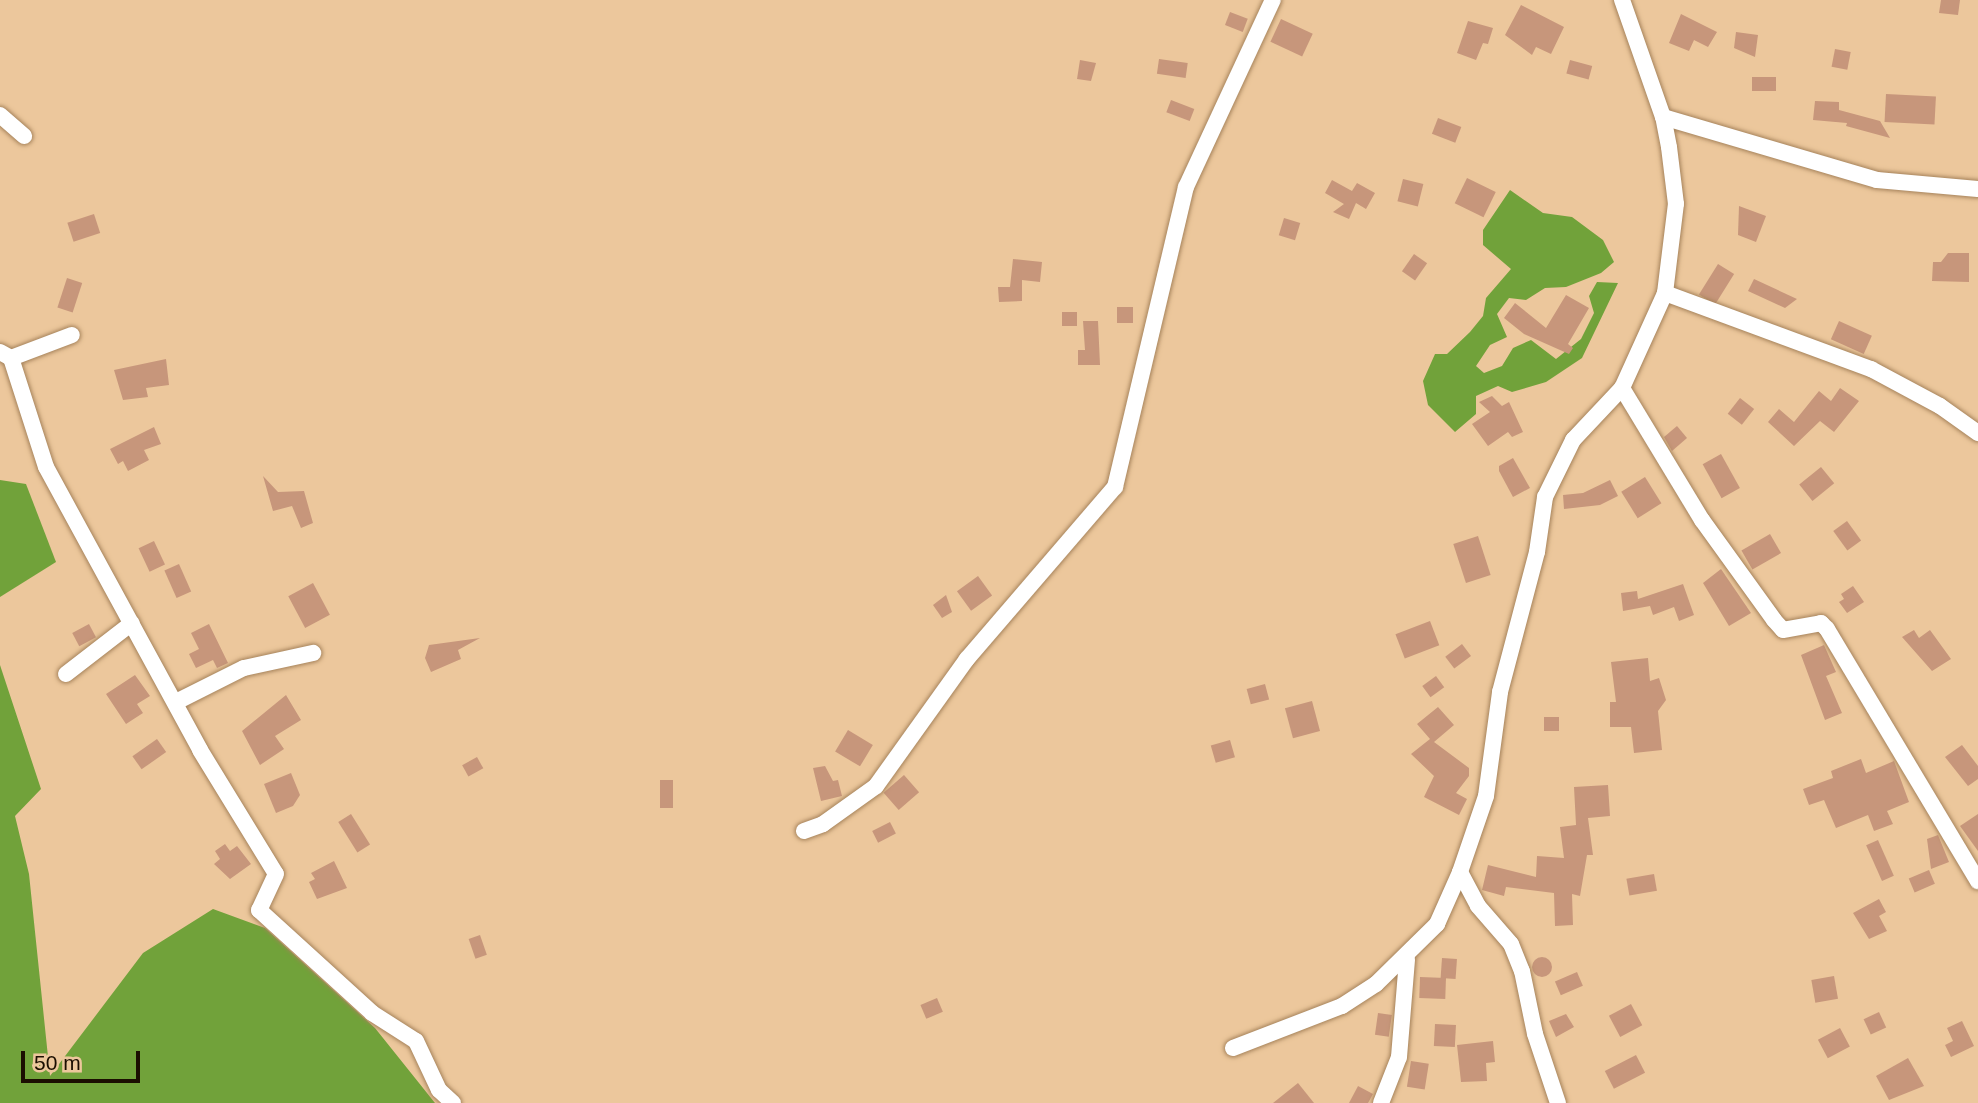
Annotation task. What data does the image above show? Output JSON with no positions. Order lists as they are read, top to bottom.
{
  "scale_bar": "50 m"
}
